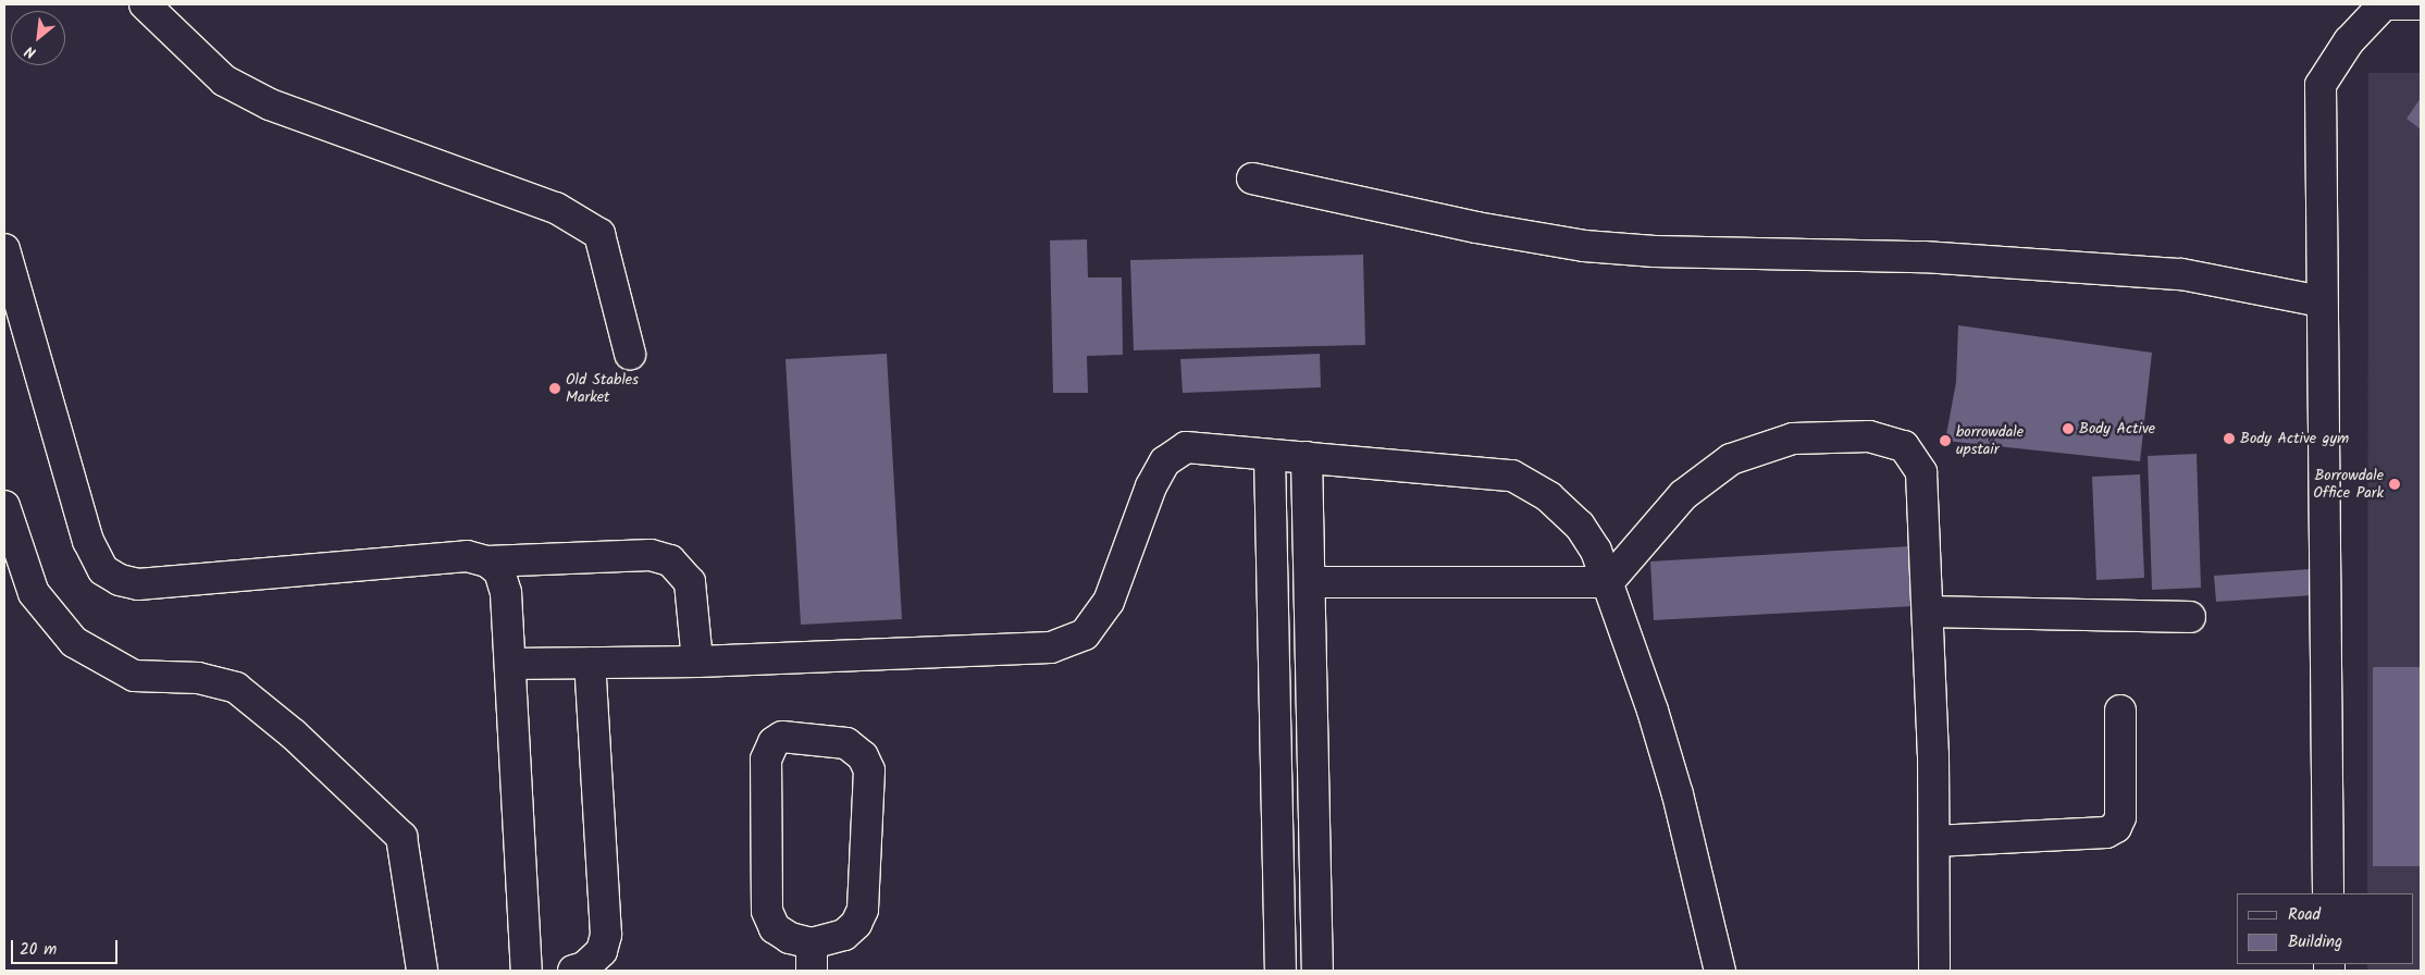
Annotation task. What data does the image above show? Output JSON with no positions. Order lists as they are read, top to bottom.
{
  "places": [
    "Old Stables Market",
    "Body Active",
    "Body Active gym",
    "borrowdale upstair",
    "Borrowdale Office Park"
  ],
  "legend": ["Road", "Building"],
  "scale_bar": "20 m",
  "north": "bottom left"
}
